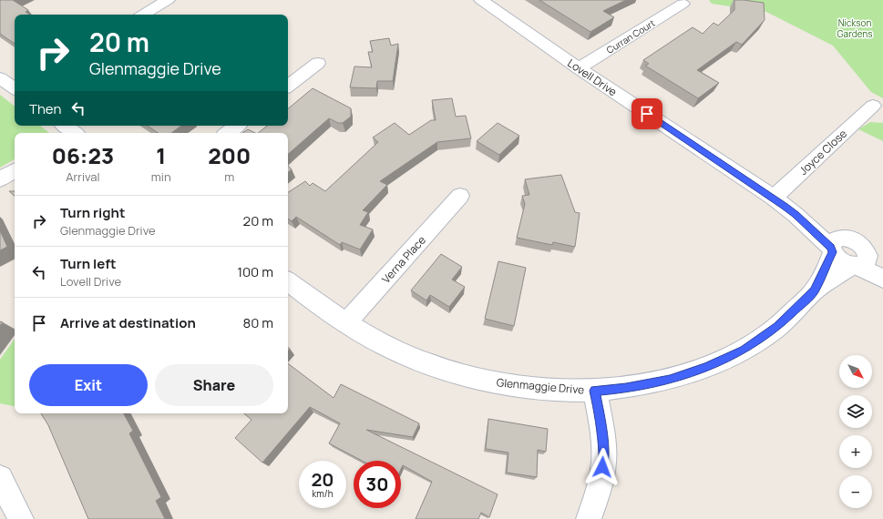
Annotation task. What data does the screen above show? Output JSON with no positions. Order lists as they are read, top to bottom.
{
  "streets": {
    "street": [
      "Curran Court",
      "Lovell Drive",
      "Joyce Close",
      "Verna Place",
      "Glenmaggie Drive"
    ]
  },
  "crossings": [
    ["Curran Court", "Lovell Drive"],
    ["Lovell Drive", "Joyce Close"],
    ["Lovell Drive", "Glenmaggie Drive"],
    ["Verna Place", "Glenmaggie Drive"]
  ],
  "parks": ["Nickson Gardens"],
  "north": "bottom right",
  "page": {
    "turn": ["20 m", "Glenmaggie Drive"],
    "then": "Then",
    "eta": [
      "06:23",
      "Arrival",
      "1",
      "min",
      "200",
      "m"
    ],
    "list": [
      {
        "name": "Turn right",
        "note": "Glenmaggie Drive",
        "value": "20 m"
      },
      {
        "name": "Turn left",
        "note": "Lovell Drive",
        "value": "100 m"
      },
      {
        "name": "Arrive at destination",
        "value": "80 m"
      }
    ],
    "map_buttons": ["+", "−"],
    "buttons": ["Exit", "Share"],
    "speed": "20 km/h",
    "limit": "30"
  }
}
